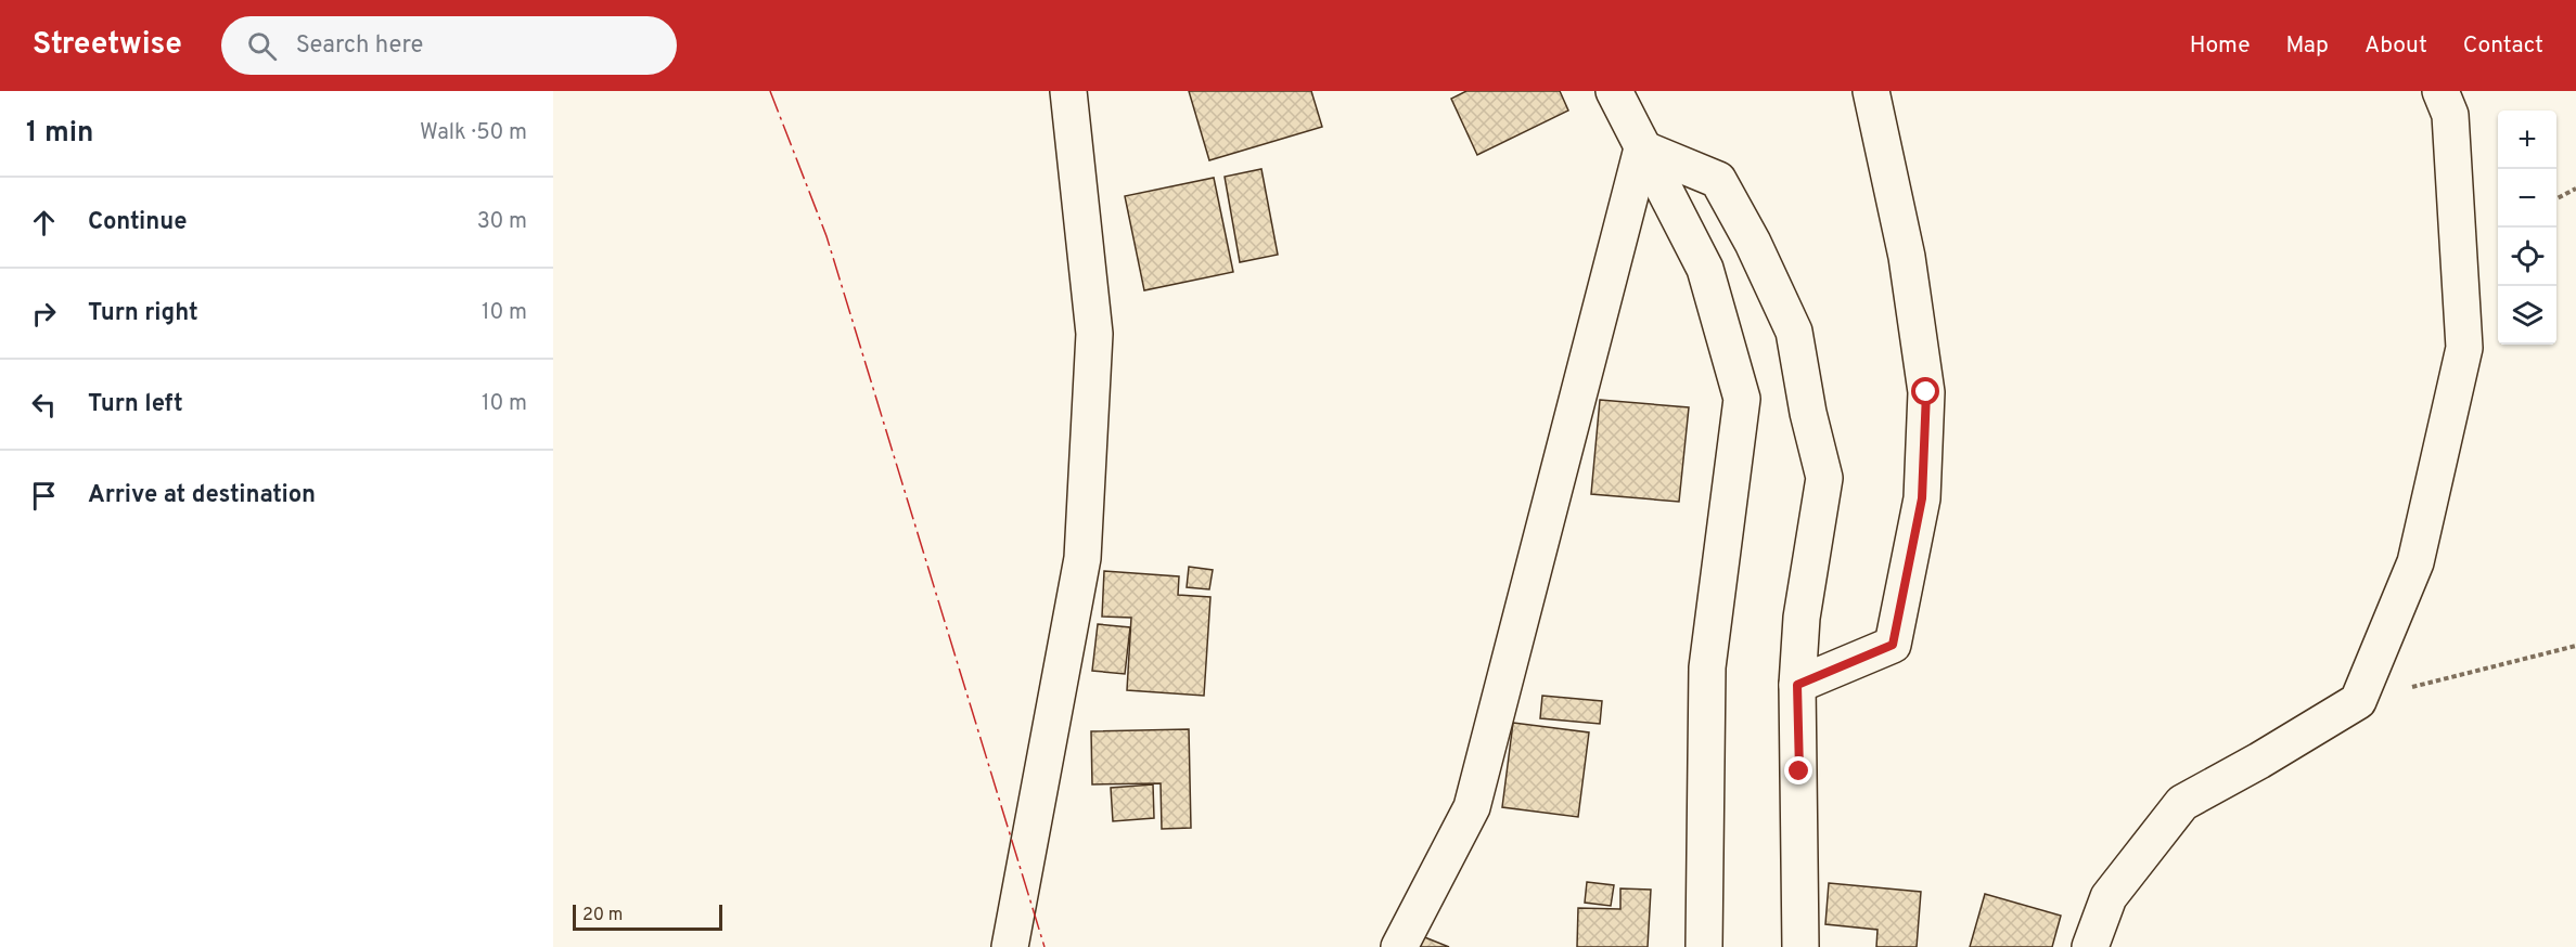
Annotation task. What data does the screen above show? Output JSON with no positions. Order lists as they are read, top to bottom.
{
  "scale_bar": "20 m",
  "page": {
    "header": "Streetwise",
    "search": "Search here",
    "nav": [
      "Home",
      "Map",
      "About",
      "Contact"
    ],
    "heading": ["1 min", "Walk · 50 m"],
    "map_buttons": ["+", "−"],
    "list": [
      ["Continue", "30 m"],
      ["Turn right", "10 m"],
      ["Turn left", "10 m"],
      "Arrive at destination"
    ],
    "scale": "20 m"
  }
}
